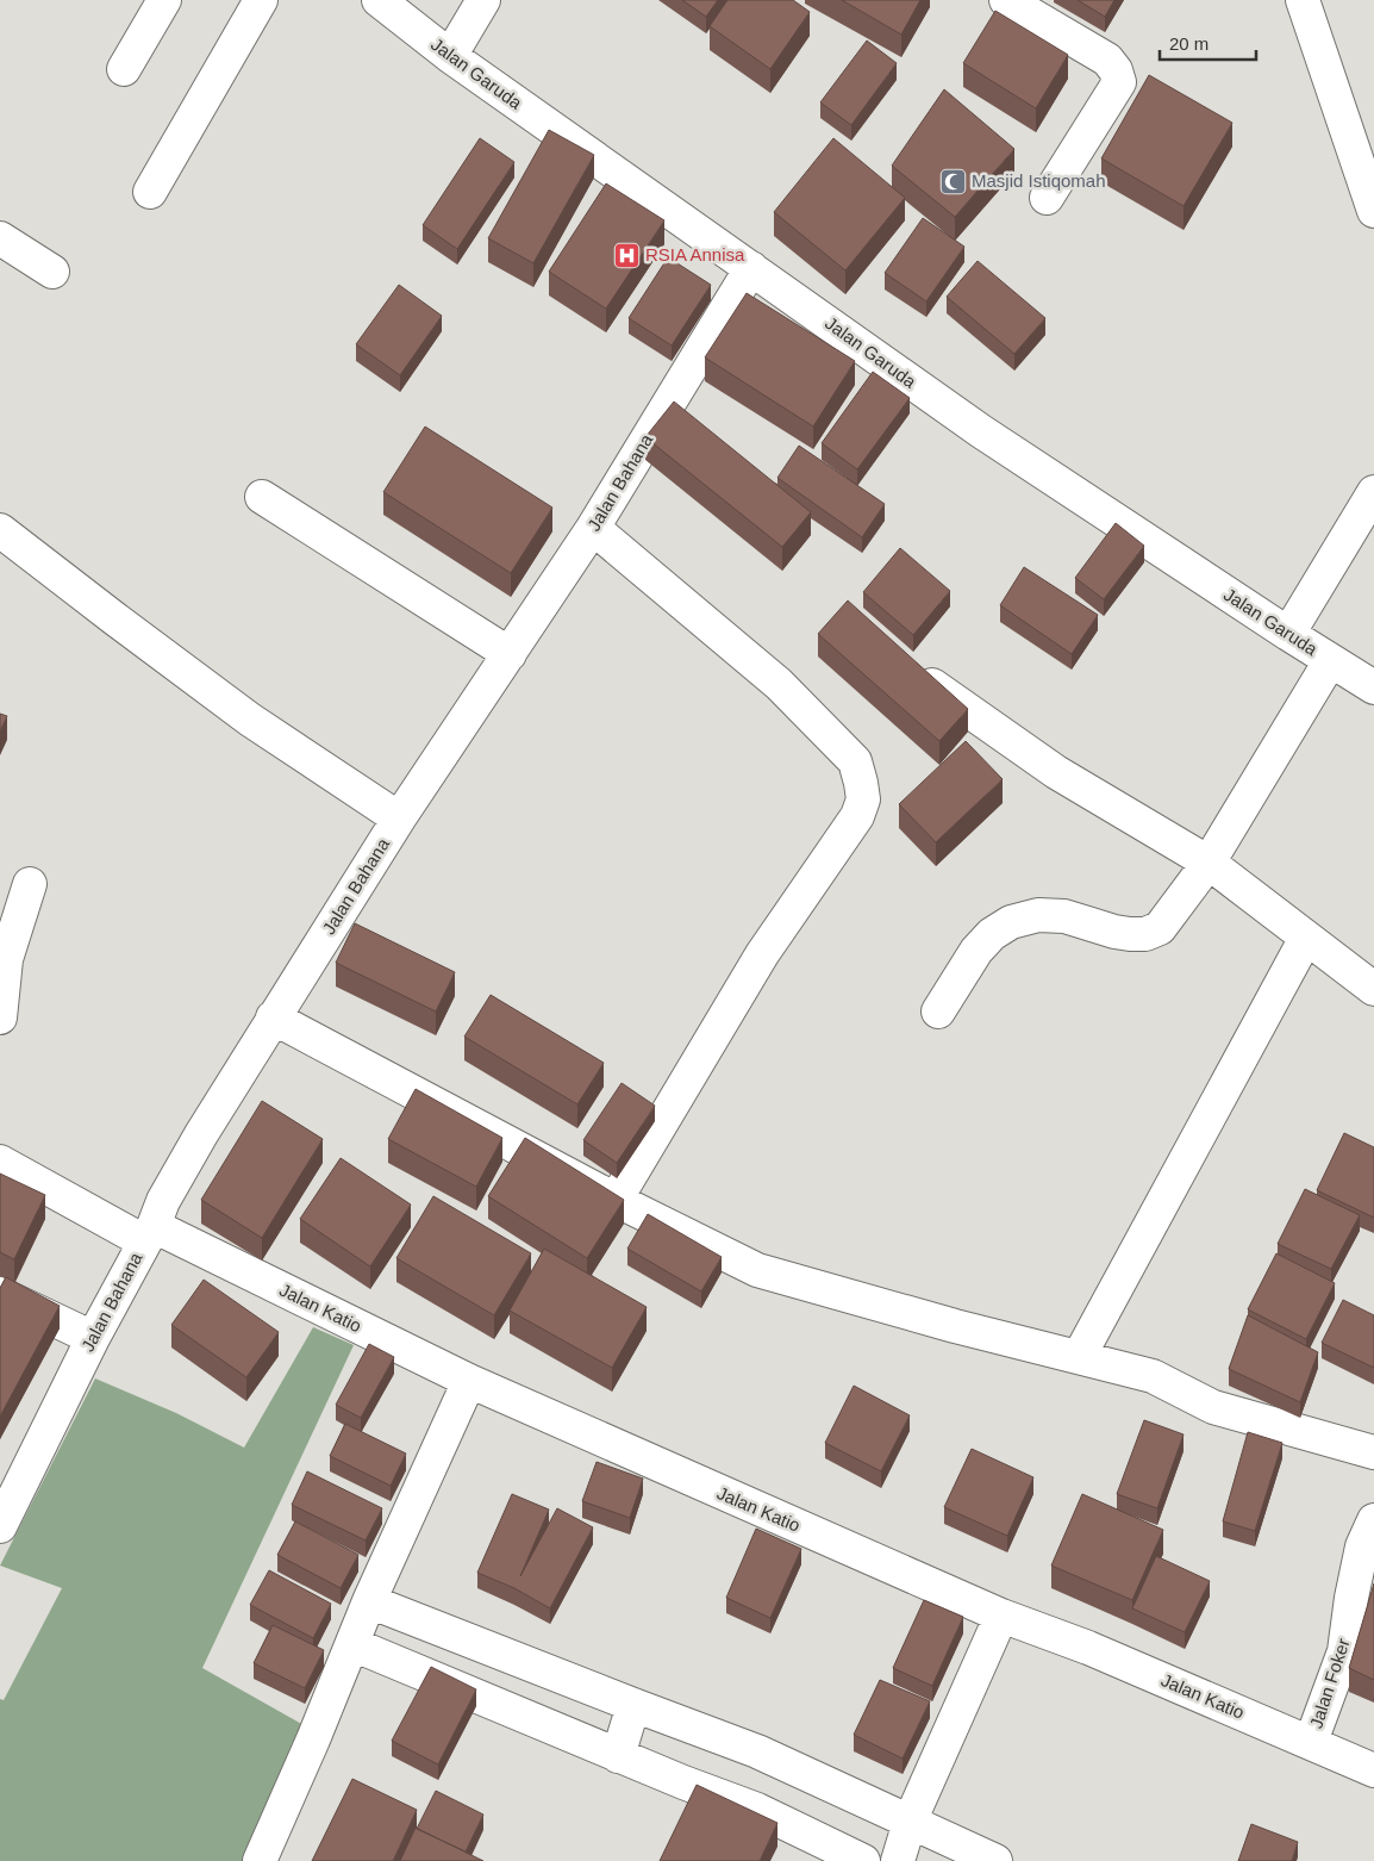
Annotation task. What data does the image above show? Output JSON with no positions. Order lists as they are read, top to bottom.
{
  "streets": {
    "street": [
      "Jalan Garuda",
      "Jalan Bahana",
      "Jalan Katio",
      "Jalan Foker"
    ]
  },
  "crossings": [
    ["Jalan Garuda", "Jalan Bahana"],
    ["Jalan Bahana", "Jalan Katio"],
    ["Jalan Katio", "Jalan Foker"]
  ],
  "places": {
    "mosque": ["Masjid Istiqomah"],
    "hospital": ["RSIA Annisa"]
  },
  "scale_bar": "20 m"
}
